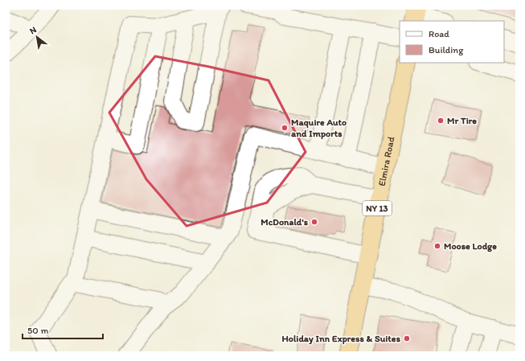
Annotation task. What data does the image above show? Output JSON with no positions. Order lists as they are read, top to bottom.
{
  "streets": {
    "highway": ["Elmira Road", "NY 13"]
  },
  "places": [
    "Mr Tire",
    "Maquire Auto and Imports",
    "McDonald's",
    "Moose Lodge",
    "Holiday Inn Express & Suites"
  ],
  "legend": ["Road", "Building"],
  "scale_bar": "50 m",
  "north": "top left"
}
